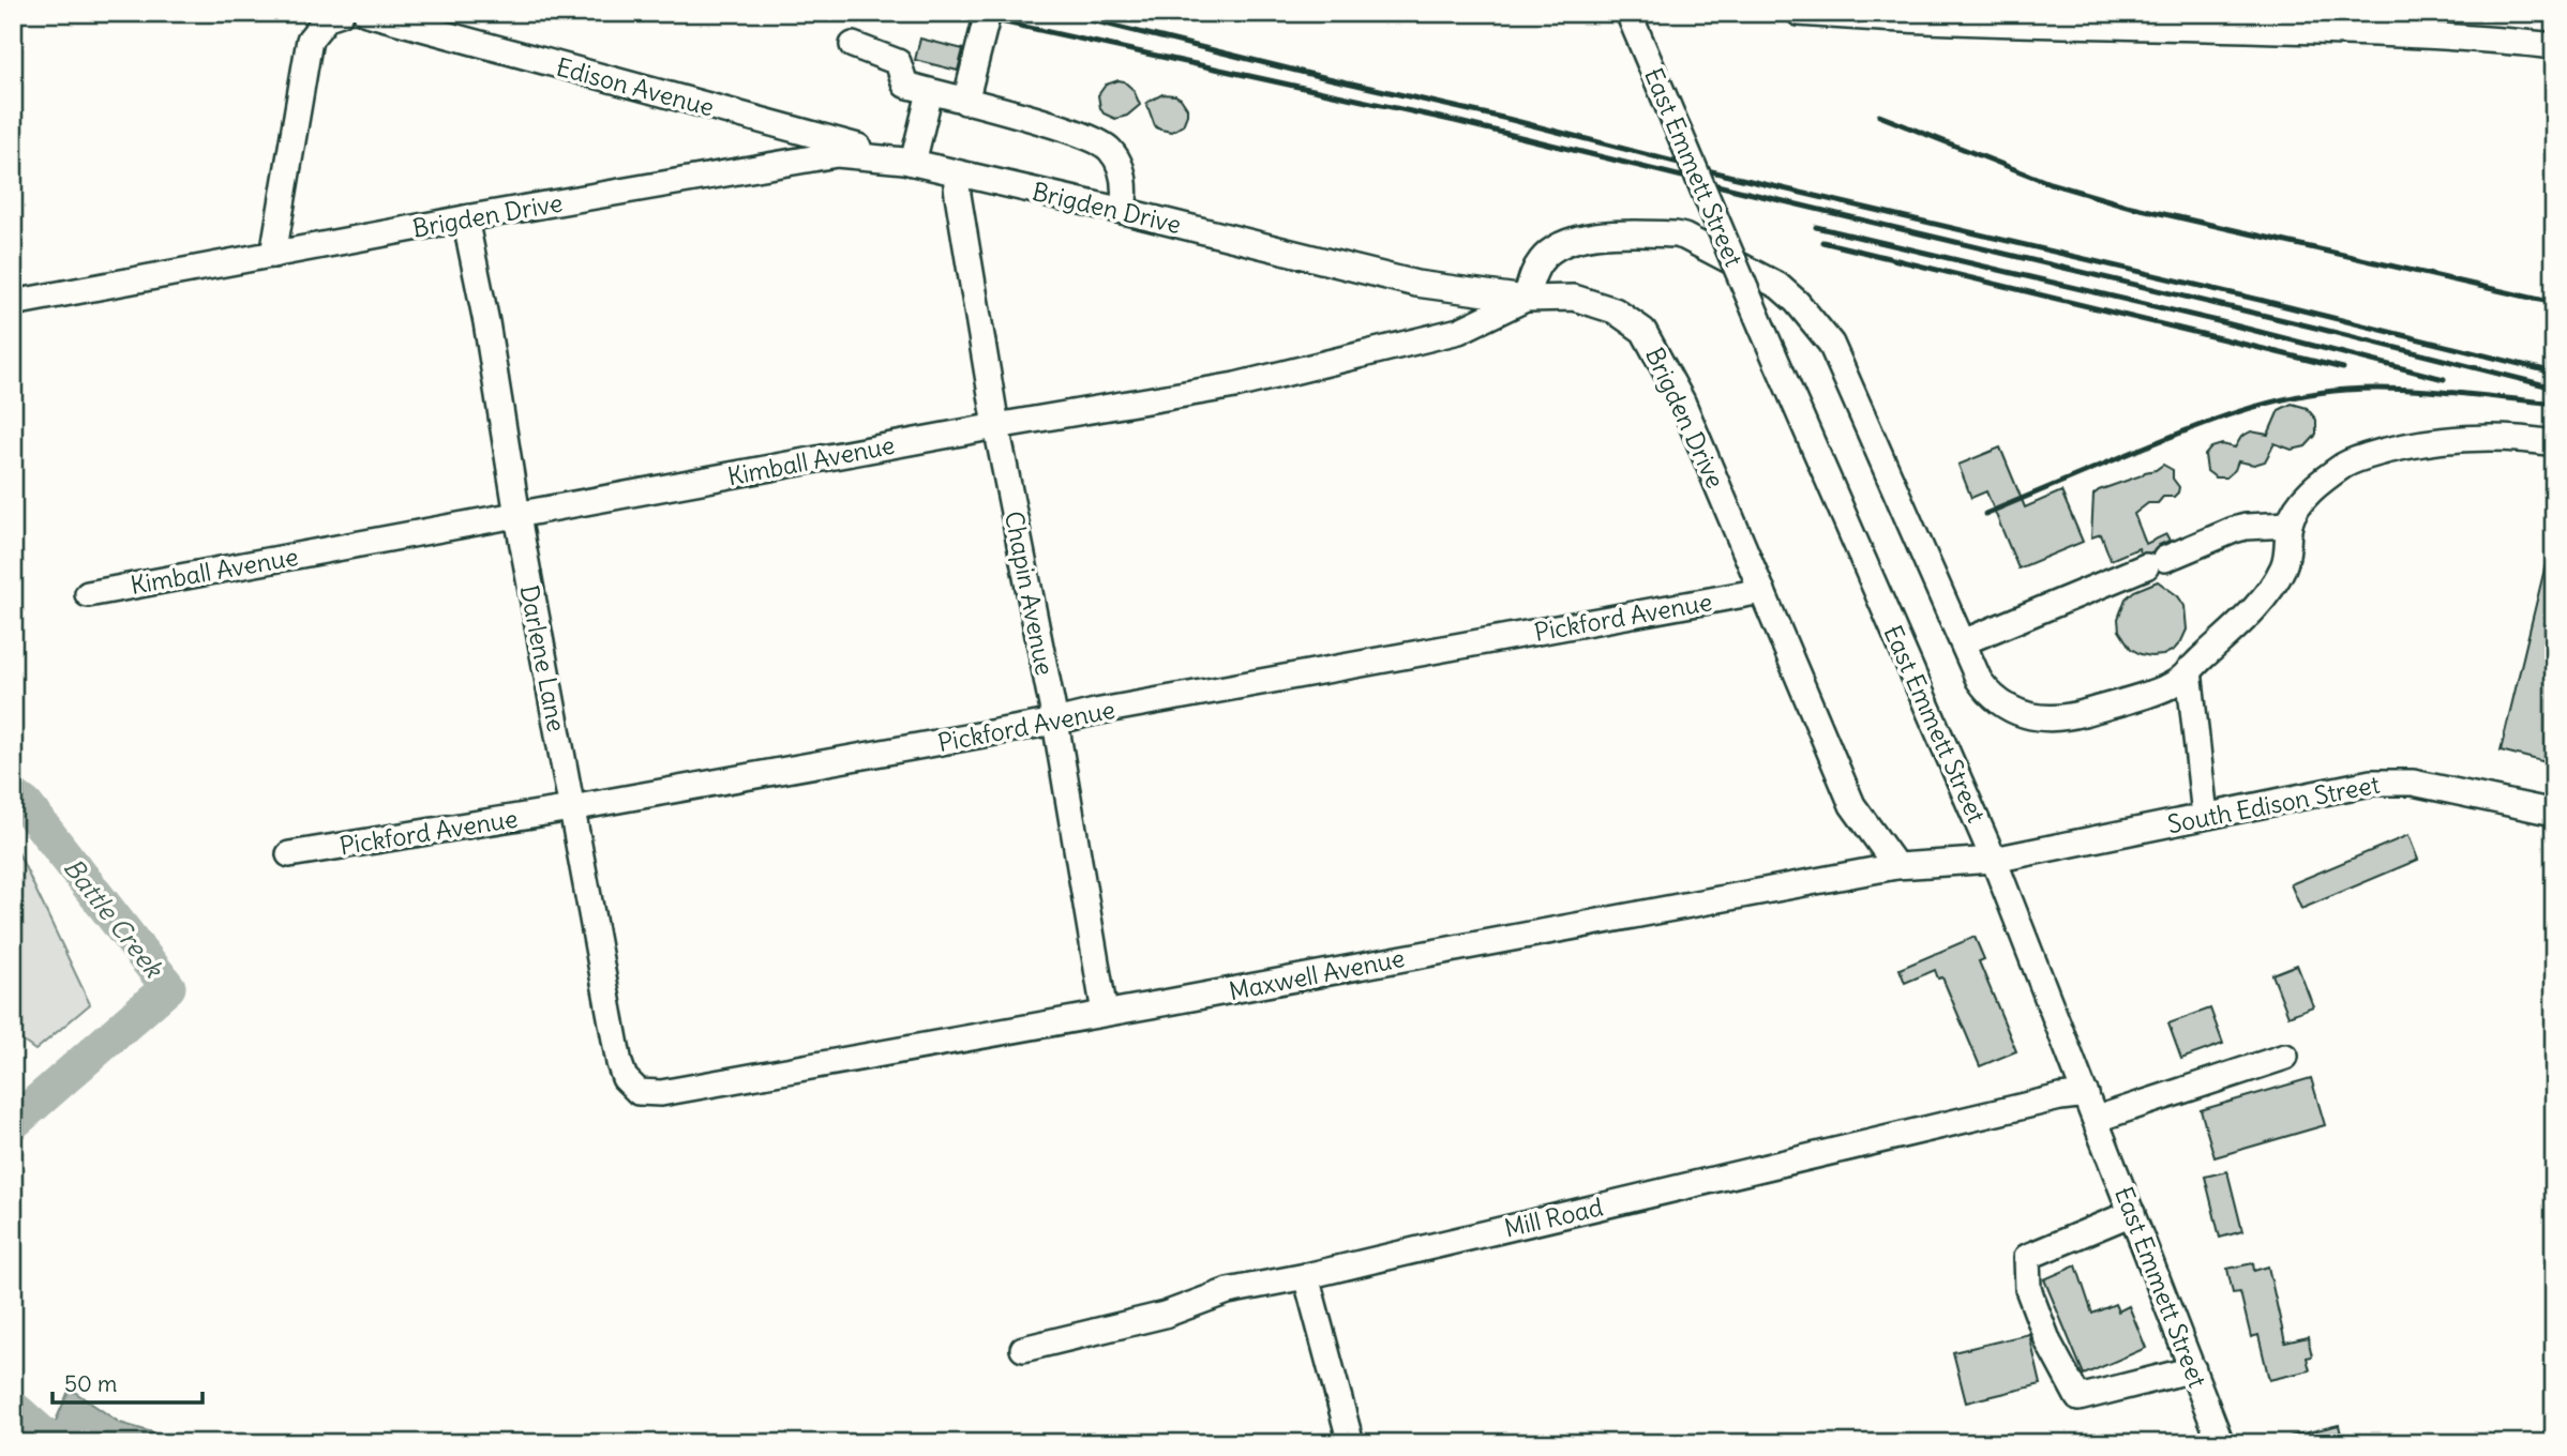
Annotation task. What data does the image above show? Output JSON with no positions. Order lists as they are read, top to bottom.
{
  "streets": {
    "street": [
      "Edison Avenue",
      "East Emmett Street",
      "Brigden Drive",
      "Kimball Avenue",
      "Chapin Avenue",
      "Pickford Avenue",
      "Darlene Lane",
      "South Edison Street",
      "Maxwell Avenue",
      "Mill Road"
    ]
  },
  "crossings": [
    ["Edison Avenue", "Brigden Drive"],
    ["East Emmett Street", "South Edison Street"],
    ["East Emmett Street", "Maxwell Avenue"],
    ["East Emmett Street", "Mill Road"],
    ["Brigden Drive", "Kimball Avenue"],
    ["Brigden Drive", "Chapin Avenue"],
    ["Brigden Drive", "Pickford Avenue"],
    ["Brigden Drive", "Darlene Lane"],
    ["Brigden Drive", "Maxwell Avenue"],
    ["Kimball Avenue", "Chapin Avenue"],
    ["Kimball Avenue", "Darlene Lane"],
    ["Chapin Avenue", "Pickford Avenue"],
    ["Chapin Avenue", "Maxwell Avenue"],
    ["Pickford Avenue", "Darlene Lane"],
    ["Darlene Lane", "Maxwell Avenue"],
    ["South Edison Street", "Maxwell Avenue"]
  ],
  "water": ["Battle Creek"],
  "scale_bar": "50 m"
}
